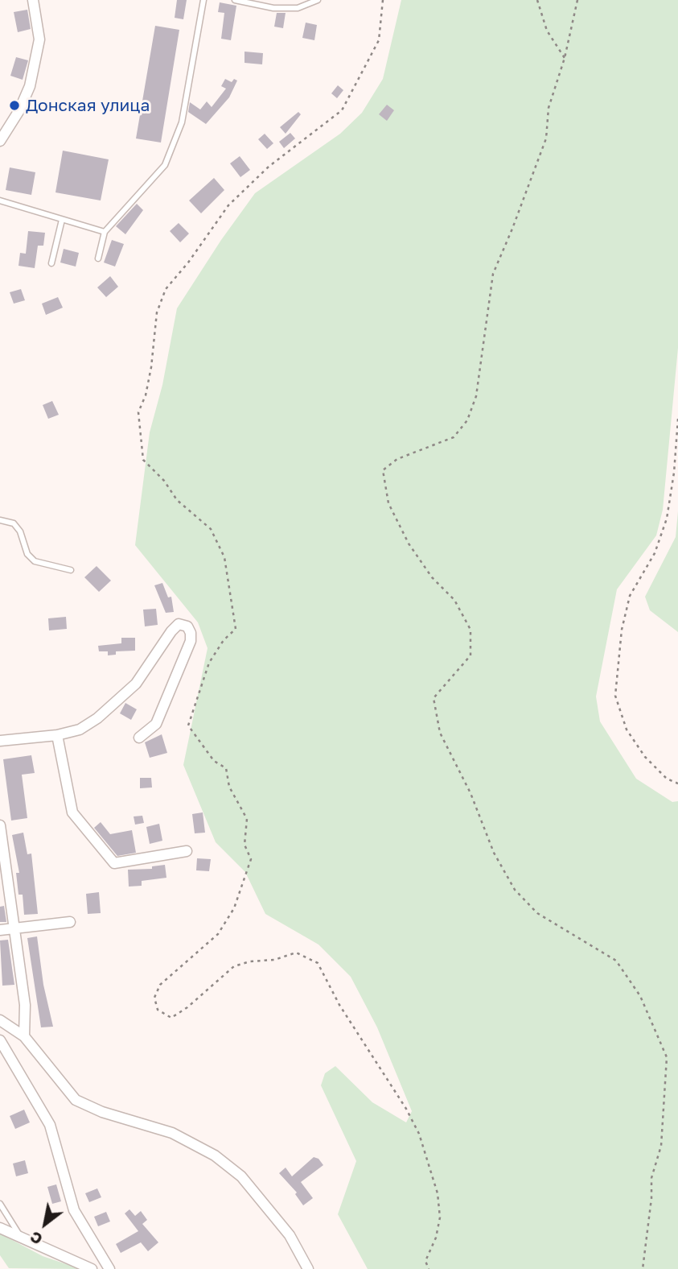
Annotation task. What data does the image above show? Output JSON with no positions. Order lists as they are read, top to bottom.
{
  "places": ["Донская улица"],
  "north": "bottom left"
}
